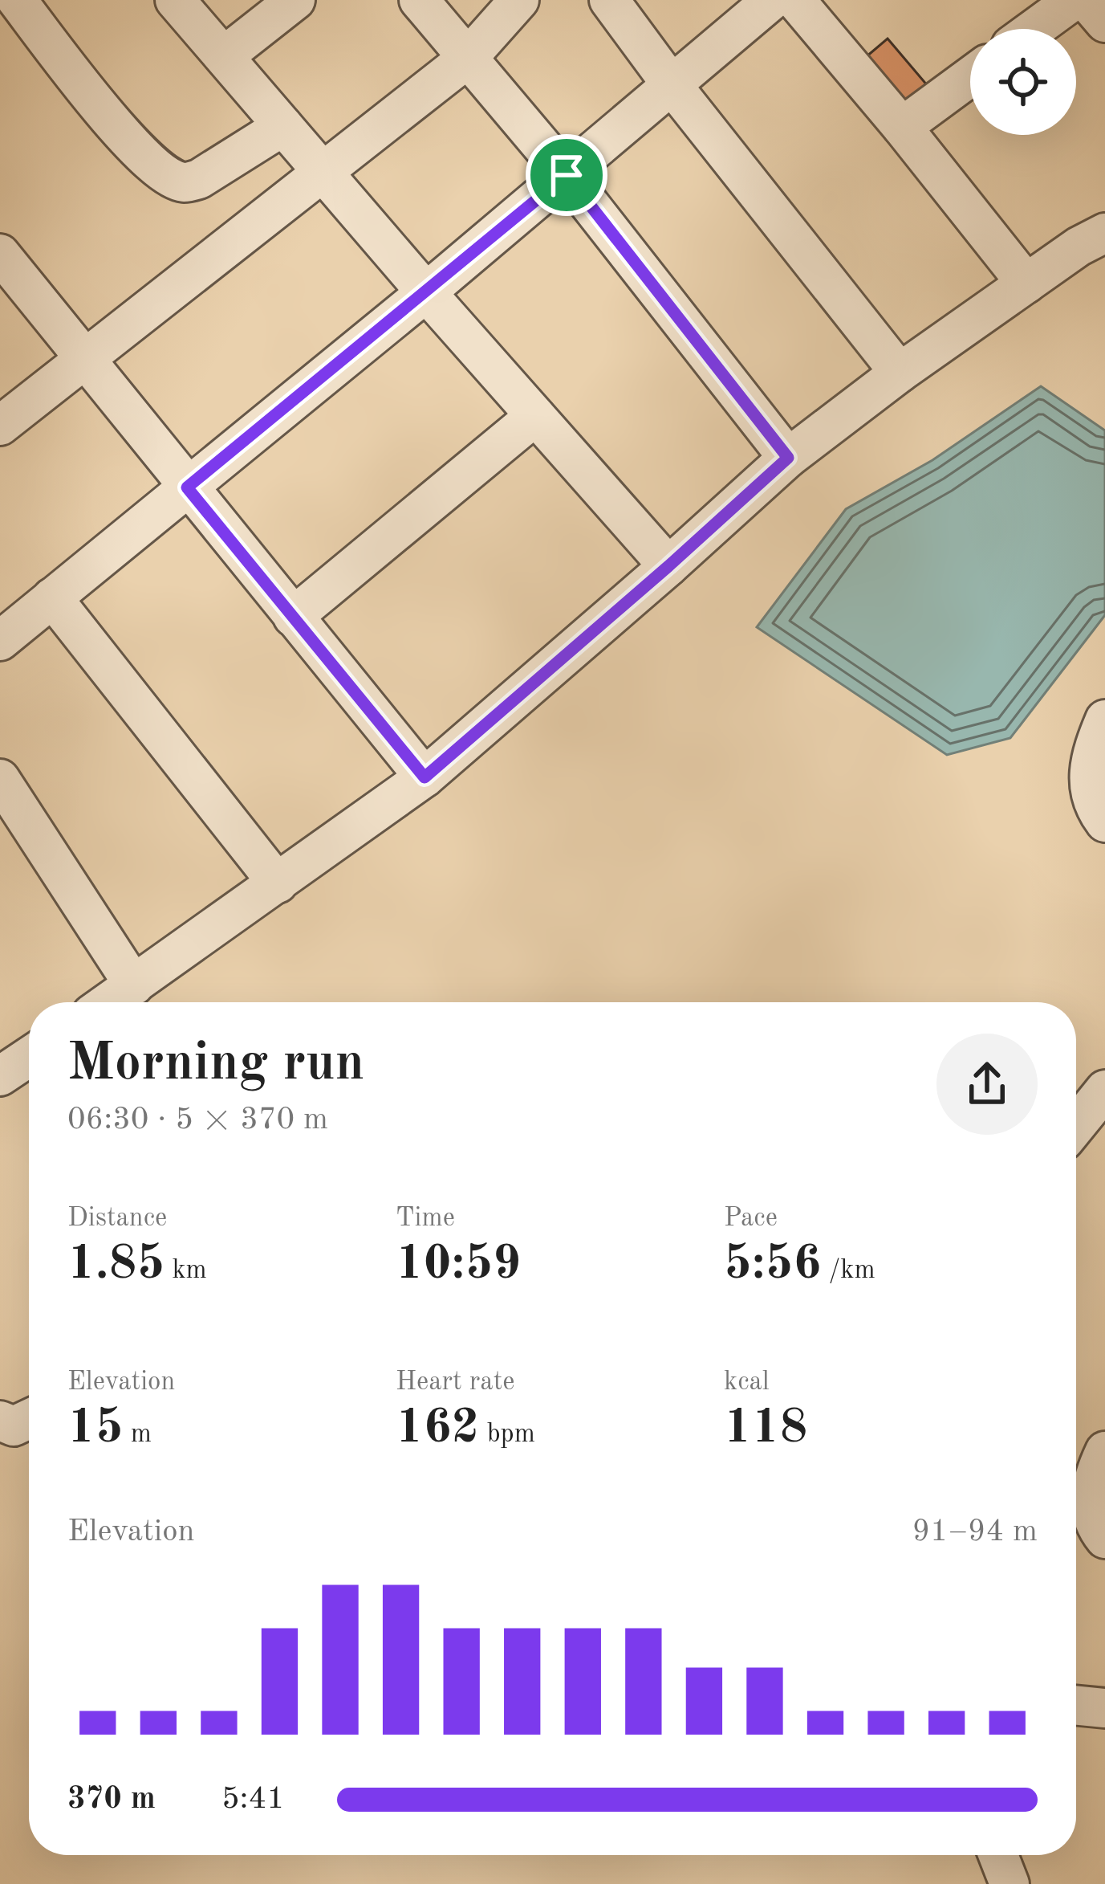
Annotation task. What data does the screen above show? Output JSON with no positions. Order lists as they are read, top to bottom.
{
  "page": {
    "heading": ["Morning run", "06:30 · 5 × 370 m"],
    "stats": [
      ["Distance", "1.85 km"],
      ["Time", "10:59"],
      ["Pace", "5:56 /km"],
      ["Elevation", "15 m"],
      ["Heart rate", "162 bpm"],
      ["kcal", "118"]
    ],
    "chart": ["Elevation", "91–94 m"],
    "list": [
      {
        "name": "370 m",
        "note": "5:41"
      }
    ]
  }
}
